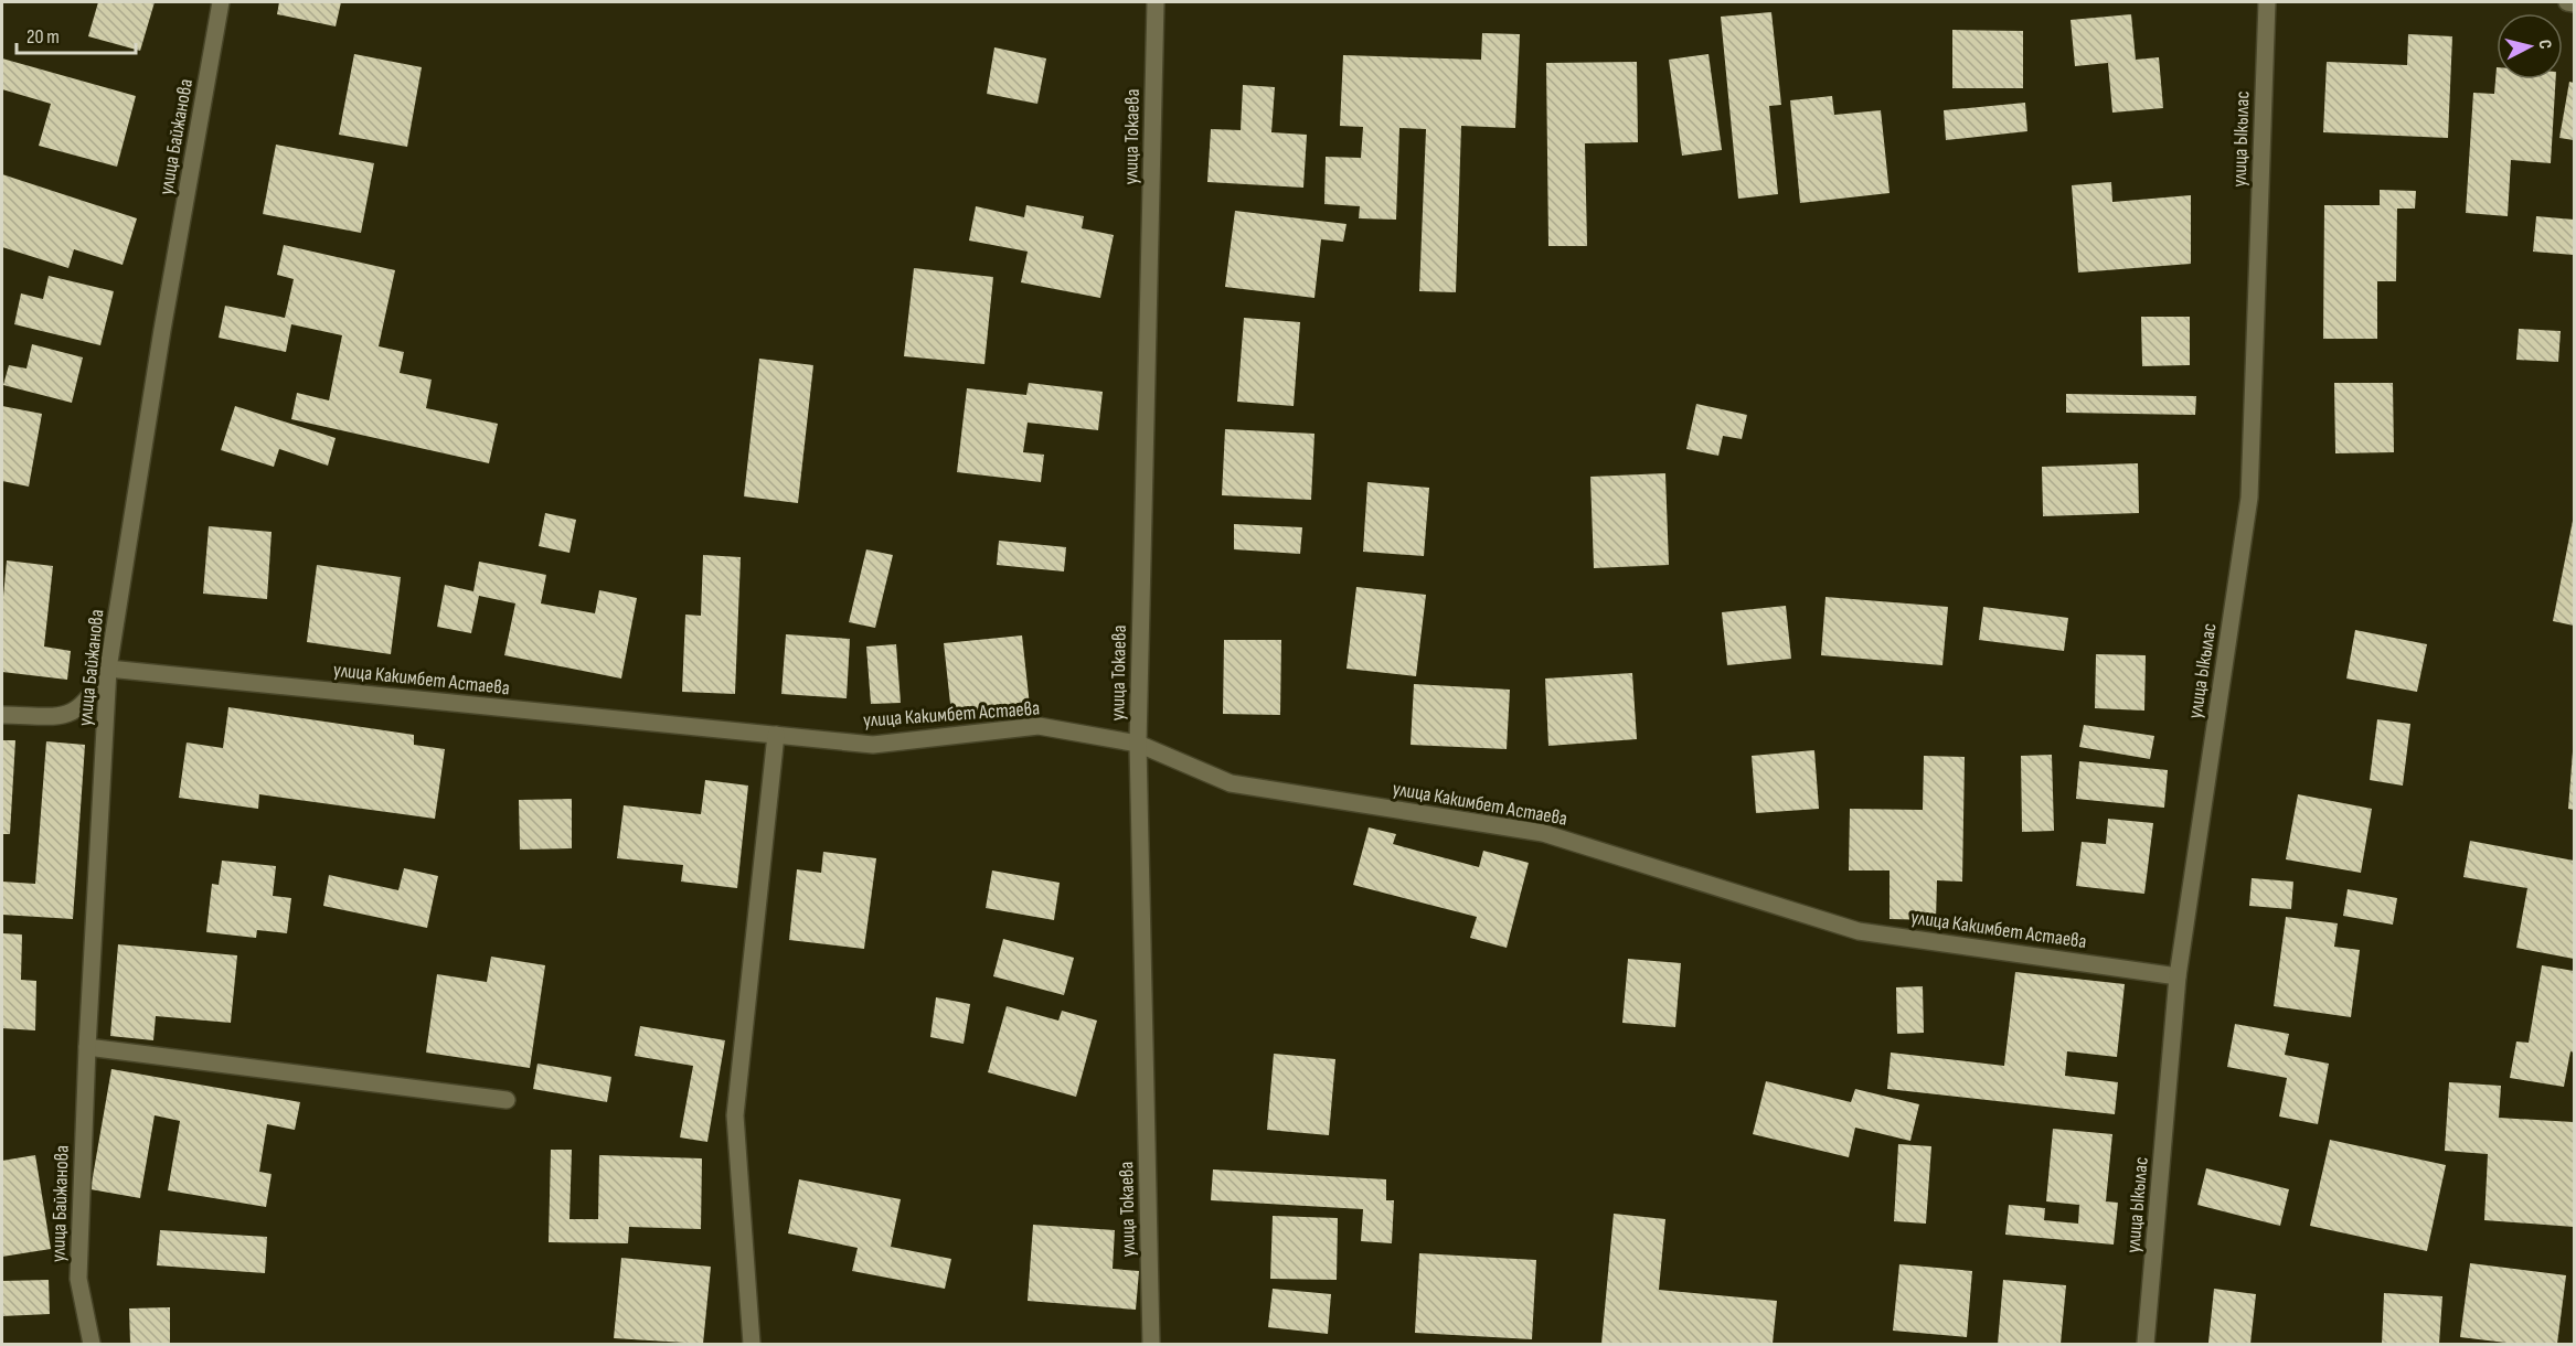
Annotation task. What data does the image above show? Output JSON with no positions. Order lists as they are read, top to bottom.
{
  "streets": {
    "street": [
      "улица Байжанова",
      "улица Токаева",
      "улица Ыкылас",
      "улица Какимбет Астаева"
    ]
  },
  "crossings": [
    ["улица Байжанова", "улица Какимбет Астаева"],
    ["улица Токаева", "улица Какимбет Астаева"],
    ["улица Ыкылас", "улица Какимбет Астаева"]
  ],
  "scale_bar": "20 m",
  "north": "right"
}
